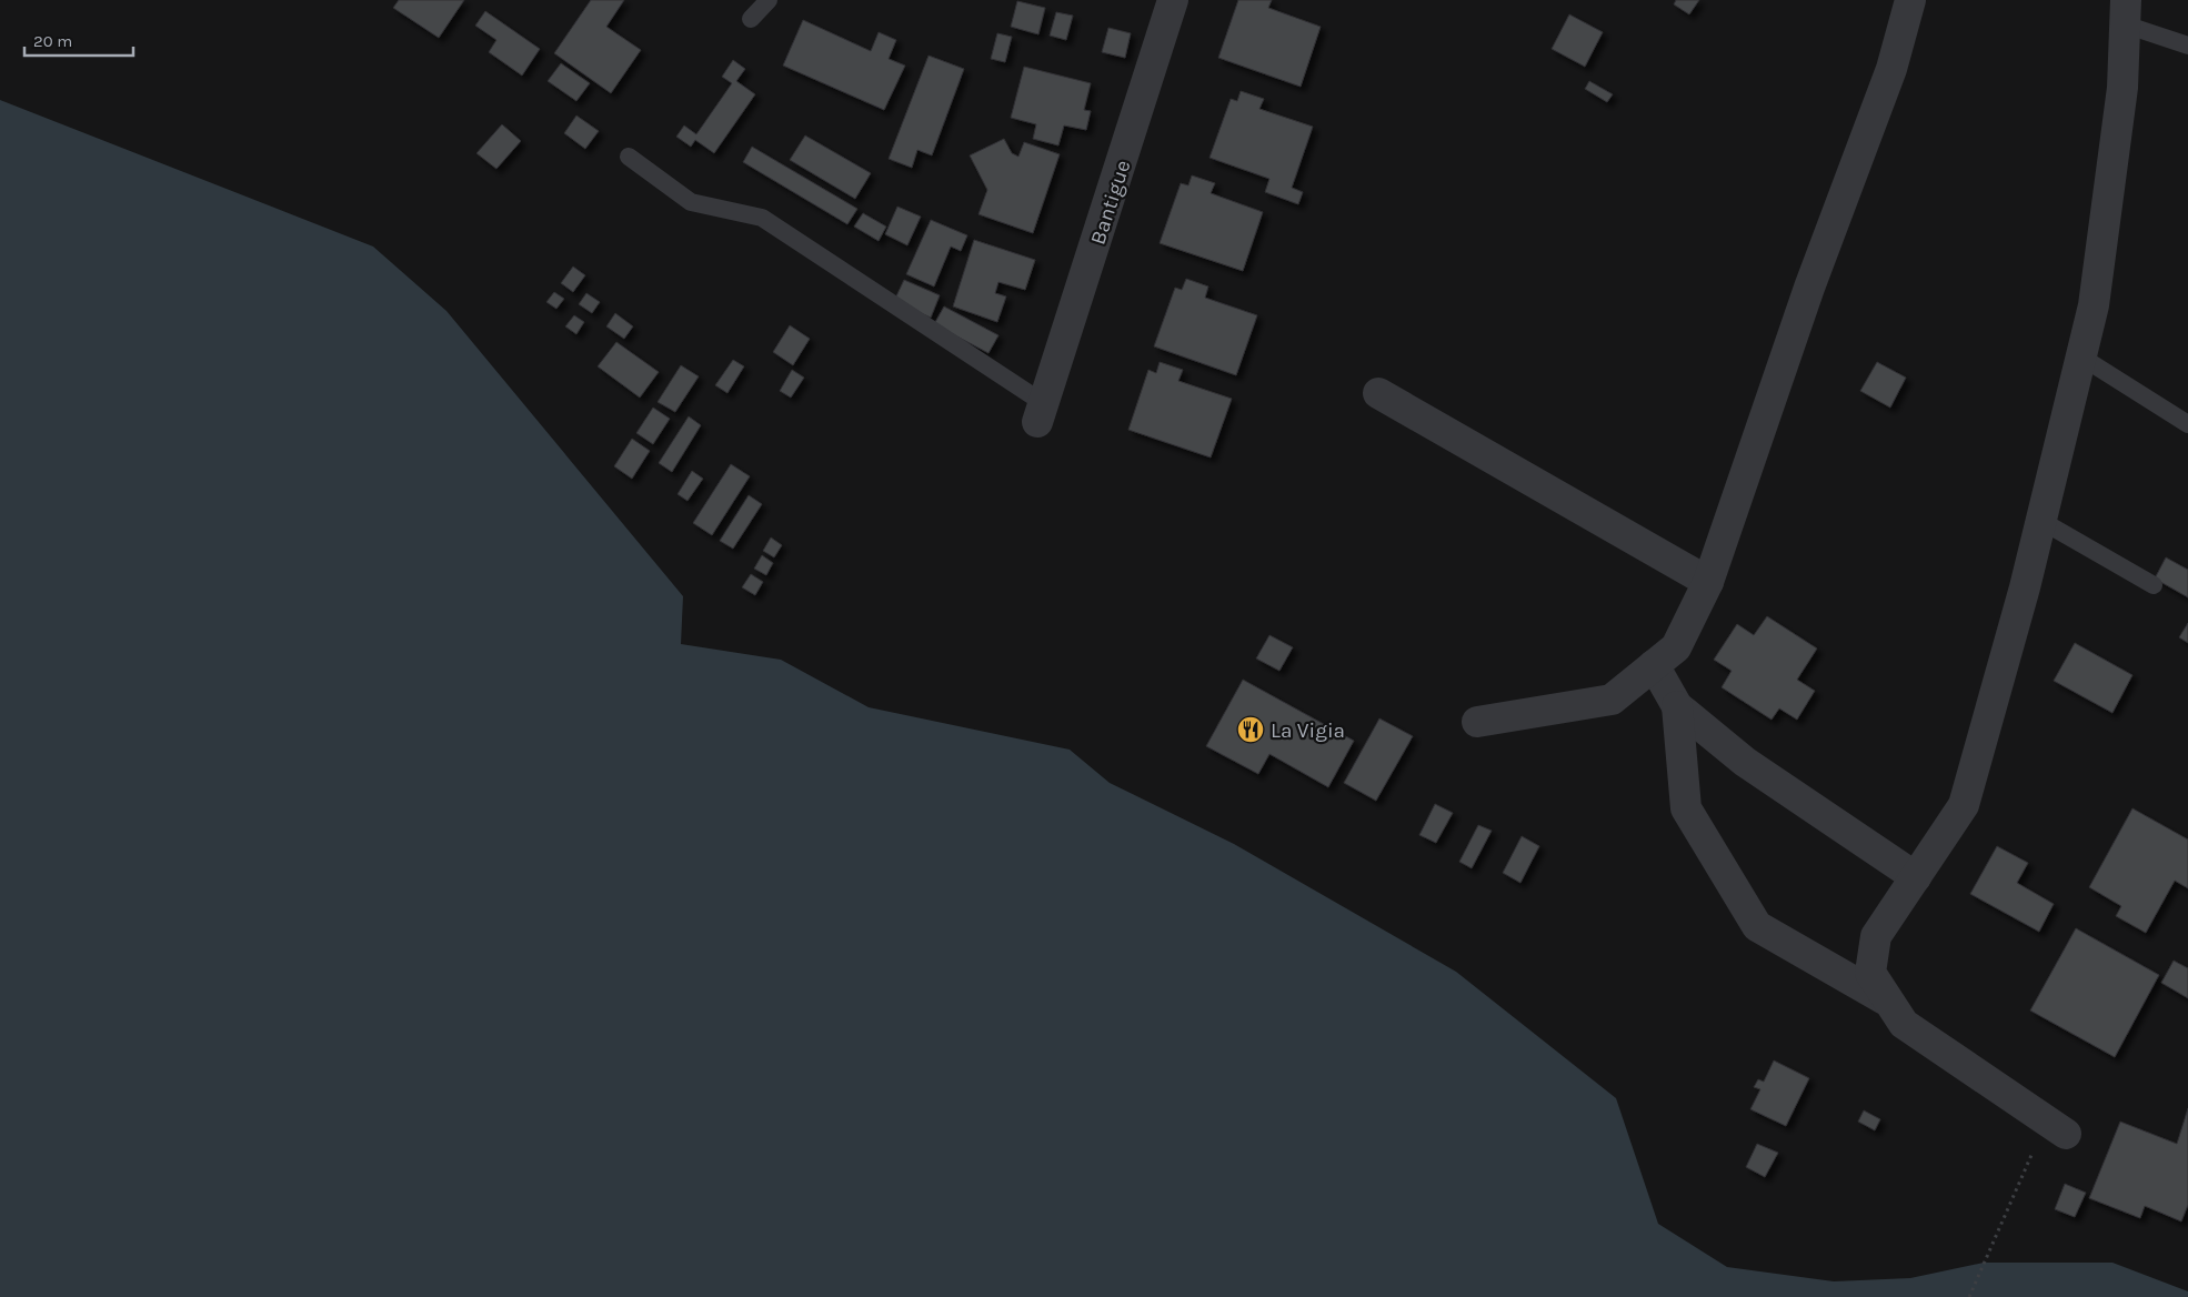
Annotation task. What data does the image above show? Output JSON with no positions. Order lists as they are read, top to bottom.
{
  "streets": {
    "street": ["Bantigue"]
  },
  "places": {
    "restaurant": ["La Vigia"]
  },
  "scale_bar": "20 m"
}
